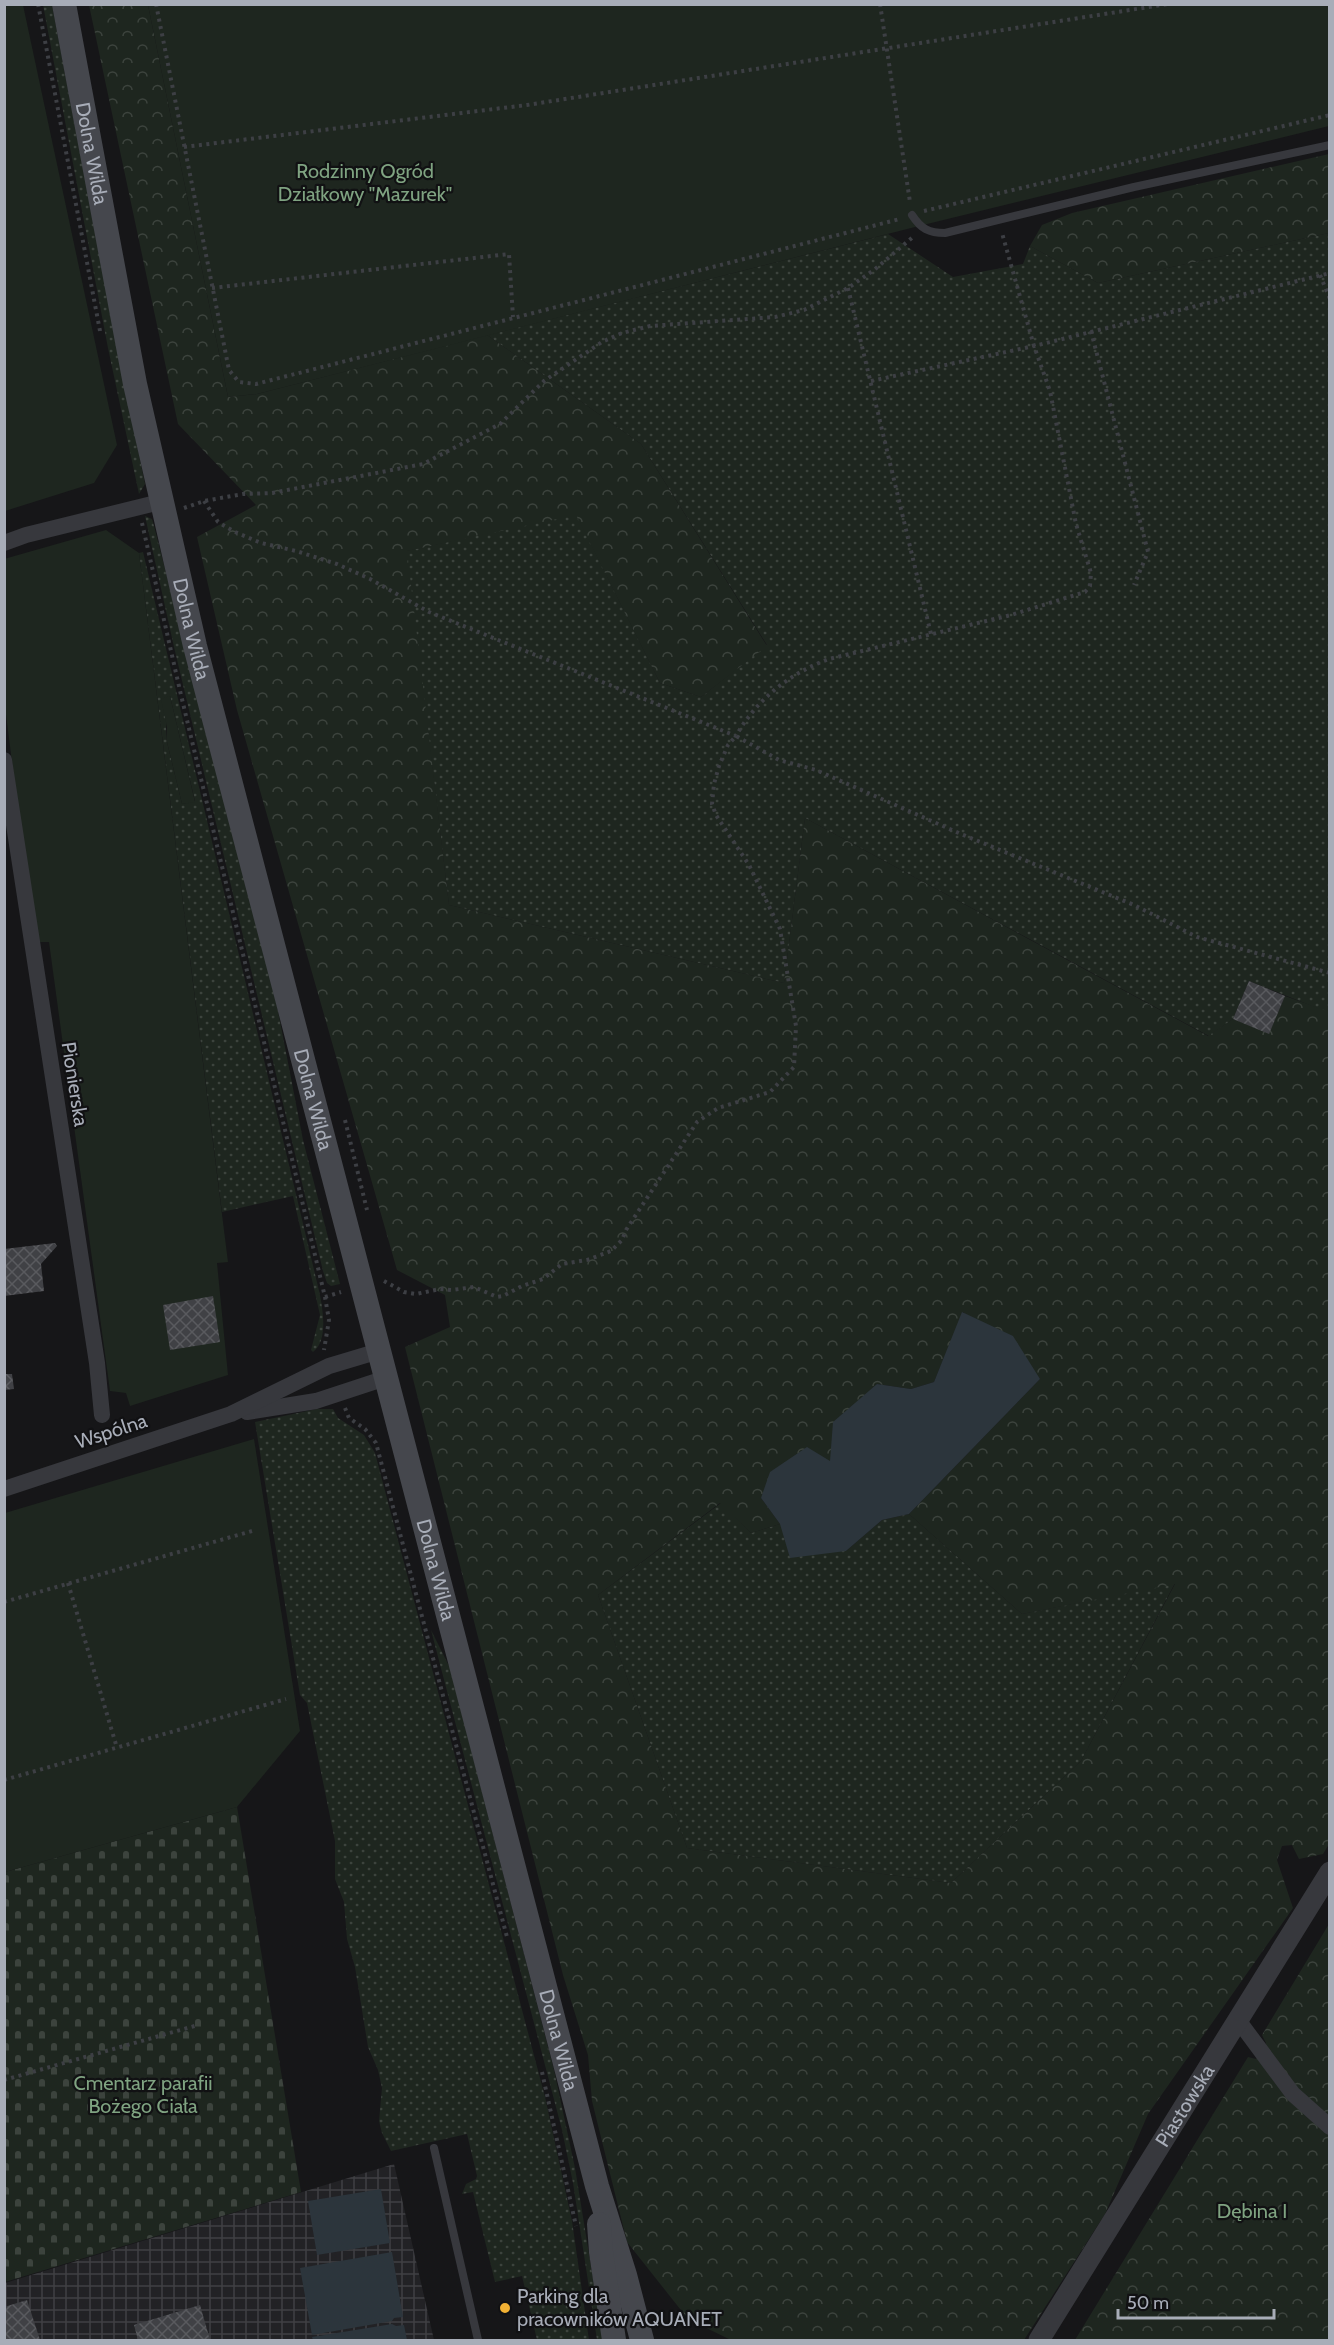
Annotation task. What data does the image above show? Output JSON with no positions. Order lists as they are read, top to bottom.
{
  "streets": {
    "main road": ["Dolna Wilda"],
    "street": ["Pionierska", "Wspólna", "Piastowska"]
  },
  "crossings": [
    ["Dolna Wilda", "Wspólna"]
  ],
  "parks": ["Rodzinny Ogród Działkowy \"Mazurek\"", "Cmentarz parafii Bożego Ciała", "Dębina I"],
  "places": ["Parking dla pracowników AQUANET"],
  "scale_bar": "50 m"
}
